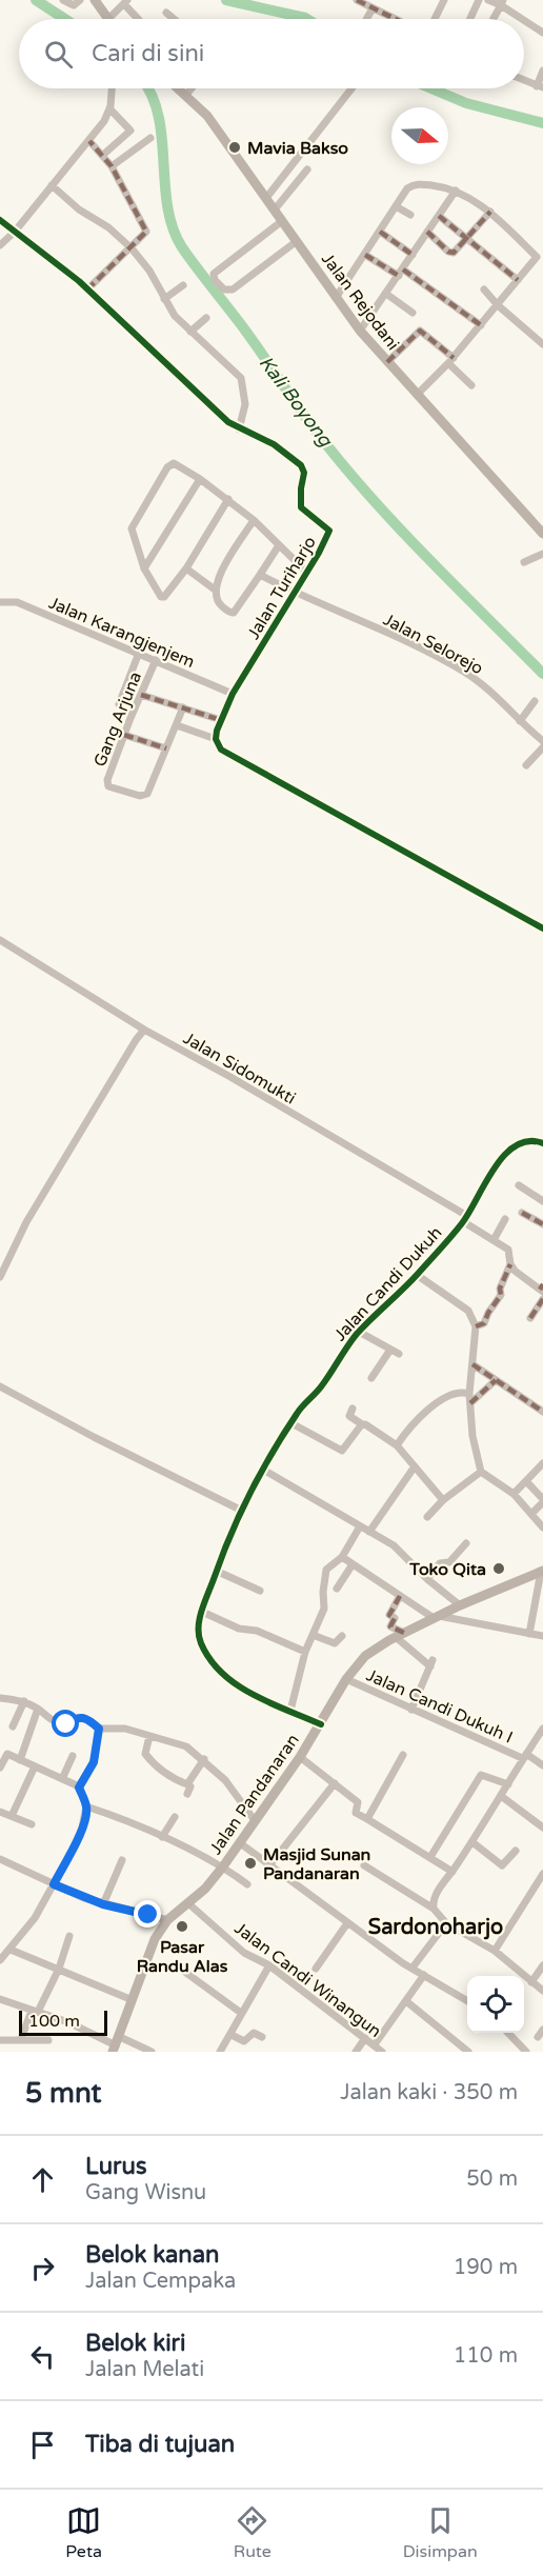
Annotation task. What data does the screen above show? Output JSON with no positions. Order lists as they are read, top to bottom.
{
  "streets": {
    "main road": ["Jalan Rejodani", "Jalan Pandanaran"],
    "street": [
      "Jalan Turiharjo",
      "Jalan Karangjenjem",
      "Jalan Selorejo",
      "Gang Arjuna",
      "Jalan Sidomukti",
      "Jalan Candi Dukuh",
      "Jalan Candi Dukuh I",
      "Jalan Candi Winangun"
    ]
  },
  "crossings": [
    ["Jalan Turiharjo", "Jalan Karangjenjem"],
    ["Jalan Turiharjo", "Jalan Selorejo"],
    ["Jalan Karangjenjem", "Gang Arjuna"],
    ["Jalan Sidomukti", "Jalan Candi Dukuh"],
    ["Jalan Candi Dukuh", "Jalan Pandanaran"],
    ["Jalan Candi Dukuh I", "Jalan Pandanaran"],
    ["Jalan Pandanaran", "Jalan Candi Winangun"]
  ],
  "districts": ["Sardonoharjo"],
  "water": ["Kali Boyong"],
  "places": [
    "Mavia Bakso",
    "Toko Qita",
    "Masjid Sunan Pandanaran",
    "Pasar Randu Alas"
  ],
  "scale_bar": "100 m",
  "north": "right",
  "page": {
    "search": "Cari di sini",
    "scale": "100 m",
    "heading": ["5 mnt", "Jalan kaki · 350 m"],
    "list": [
      ["Lurus", "Gang Wisnu", "50 m"],
      ["Belok kanan", "Jalan Cempaka", "190 m"],
      ["Belok kiri", "Jalan Melati", "110 m"],
      "Tiba di tujuan"
    ],
    "nav": ["Peta", "Rute", "Disimpan"]
  }
}
